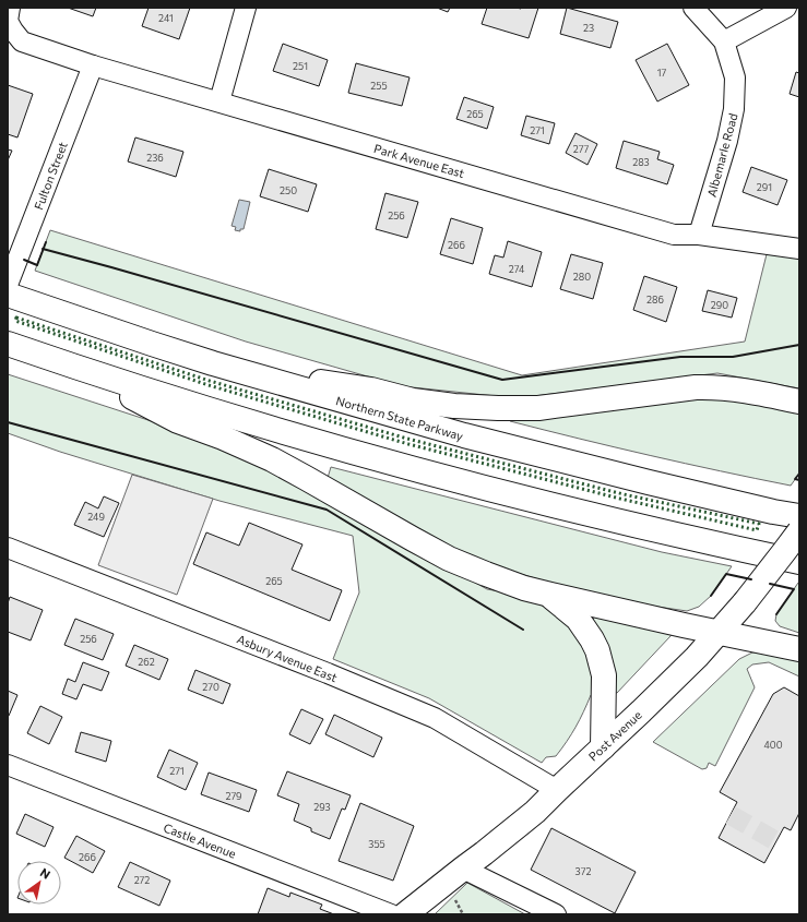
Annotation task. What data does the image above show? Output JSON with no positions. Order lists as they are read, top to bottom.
{
  "streets": {
    "main road": ["Northern State Parkway", "Post Avenue"],
    "street": [
      "Albemarle Road",
      "Park Avenue East",
      "Fulton Street",
      "Asbury Avenue East",
      "Castle Avenue"
    ]
  },
  "crossings": [
    ["Albemarle Road", "Park Avenue East"],
    ["Park Avenue East", "Fulton Street"],
    ["Asbury Avenue East", "Post Avenue"]
  ],
  "house_numbers": [
    "241",
    "23",
    "251",
    "17",
    "255",
    "265",
    "271",
    "277",
    "236",
    "283",
    "291",
    "250",
    "256",
    "266",
    "274",
    "280",
    "286",
    "290",
    "249",
    "265",
    "256",
    "262",
    "270",
    "400",
    "271",
    "279",
    "293",
    "355",
    "266",
    "372",
    "272"
  ],
  "north": "top right"
}
